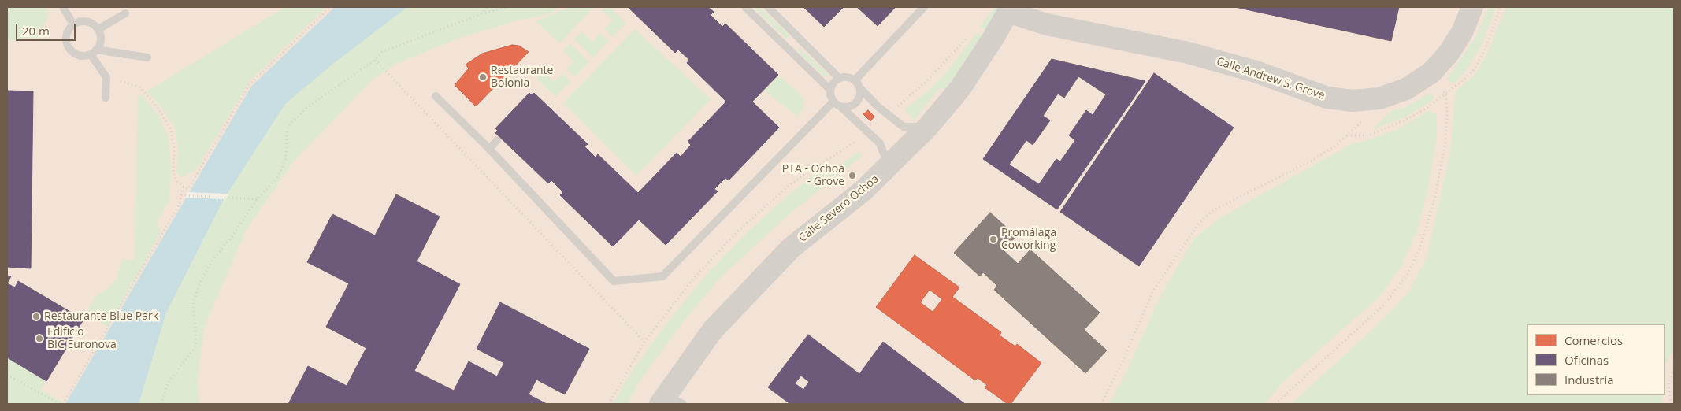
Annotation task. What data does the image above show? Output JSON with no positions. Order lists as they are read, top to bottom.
{
  "streets": {
    "street": ["Calle Andrew S. Grove", "Calle Severo Ochoa"]
  },
  "crossings": [
    ["Calle Andrew S. Grove", "Calle Severo Ochoa"]
  ],
  "places": [
    "Restaurante Bolonia",
    "PTA - Ochoa - Grove",
    "Promálaga Coworking",
    "Restaurante Blue Park",
    "Edificio BIC Euronova"
  ],
  "legend": ["Comercios", "Oficinas", "Industria"],
  "scale_bar": "20 m"
}
